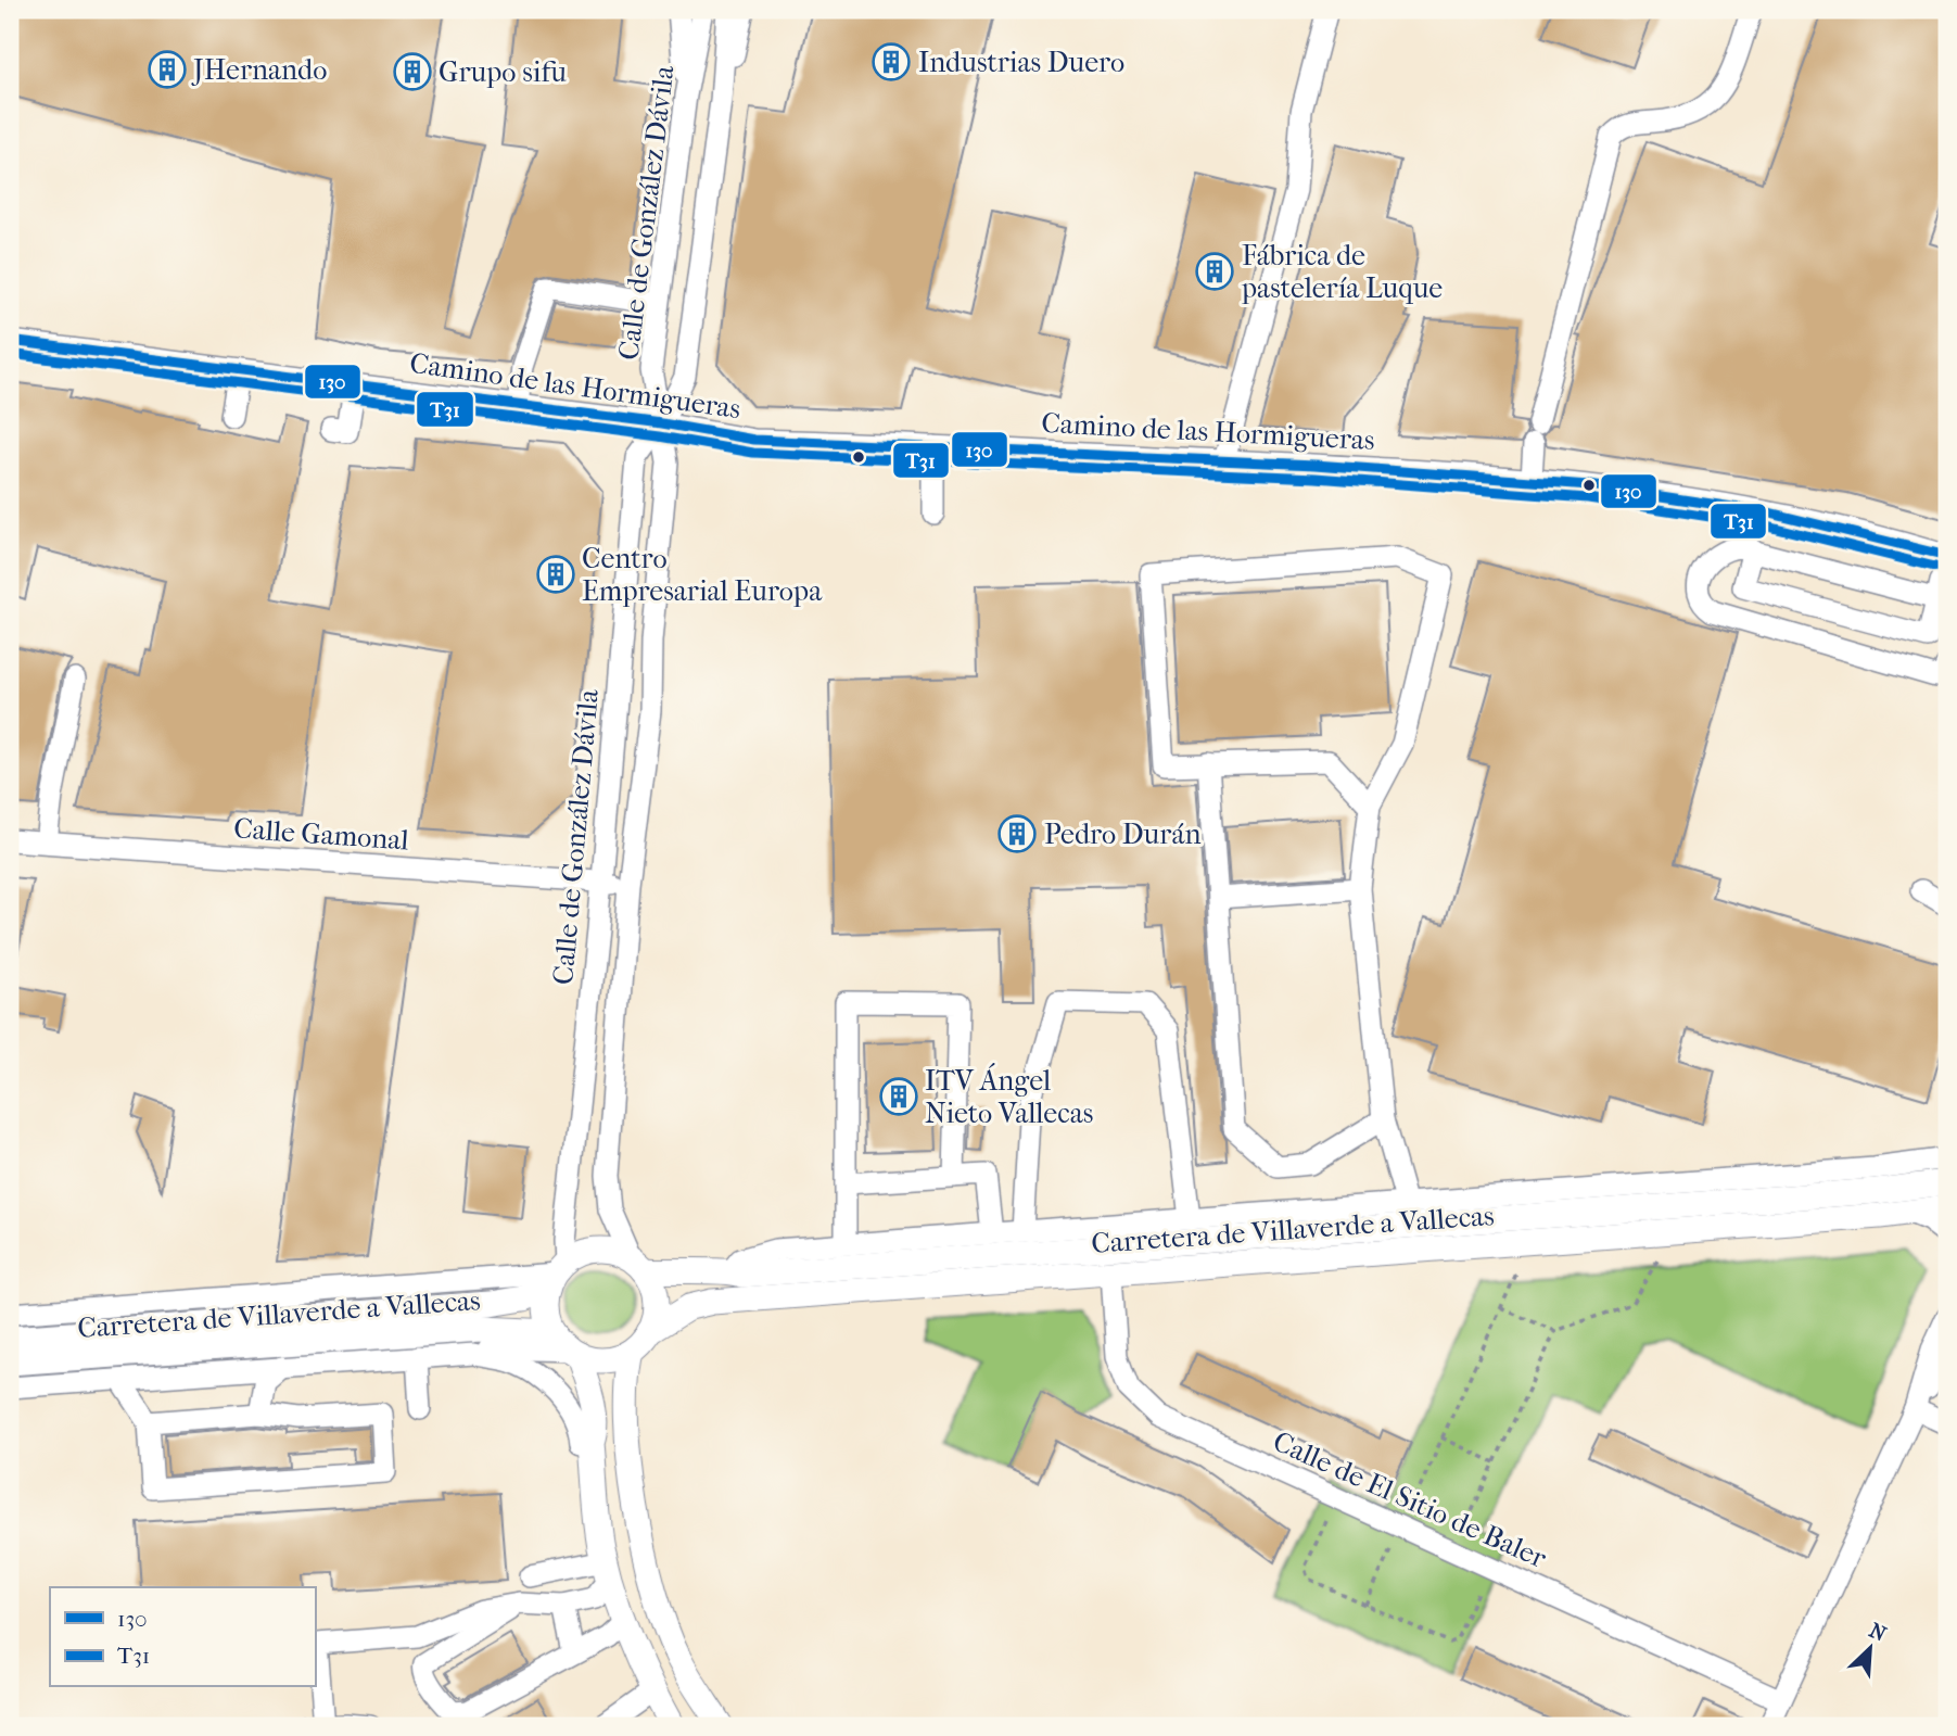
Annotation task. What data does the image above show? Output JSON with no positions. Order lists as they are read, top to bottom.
{
  "streets": {
    "main road": ["Carretera de Villaverde a Vallecas"],
    "street": [
      "Calle de González Dávila",
      "Camino de las Hormigueras",
      "Calle Gamonal",
      "Calle de El Sitio de Baler"
    ]
  },
  "crossings": [
    ["Calle de González Dávila", "Camino de las Hormigueras"],
    ["Calle de González Dávila", "Calle Gamonal"],
    ["Calle de González Dávila", "Carretera de Villaverde a Vallecas"],
    ["Carretera de Villaverde a Vallecas", "Calle de El Sitio de Baler"]
  ],
  "places": {
    "building": [
      "Industrias Duero",
      "JHernando",
      "Grupo sifu",
      "Fábrica de pastelería Luque",
      "Centro Empresarial Europa",
      "Pedro Durán",
      "ITV Ángel Nieto Vallecas"
    ]
  },
  "lines": ["transit line 130", "transit line T31"],
  "legend": ["130", "T31"],
  "north": "top right"
}
